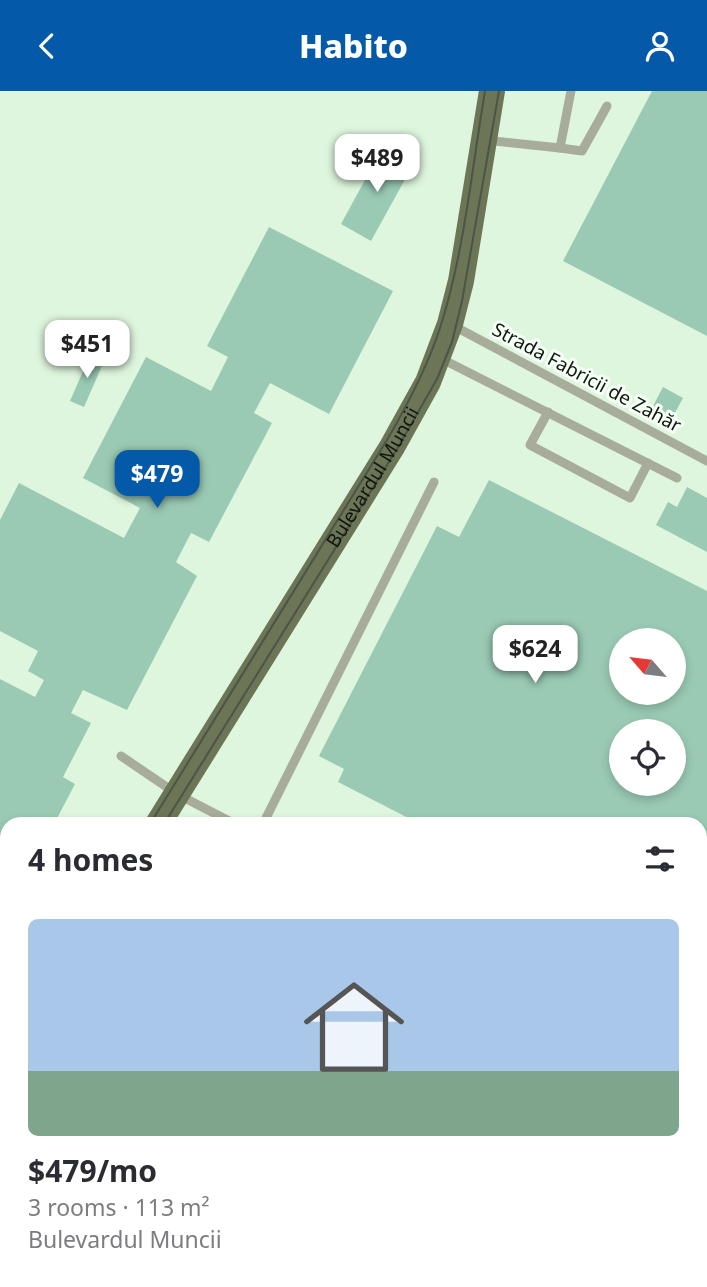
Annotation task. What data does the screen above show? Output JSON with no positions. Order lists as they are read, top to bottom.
{
  "streets": {
    "main road": ["Bulevardul Muncii"],
    "lane": ["Strada Fabricii de Zahăr"]
  },
  "crossings": [
    ["Strada Fabricii de Zahăr", "Bulevardul Muncii"]
  ],
  "north": "top left",
  "page": {
    "header": "Habito",
    "price": [
      "$489",
      "$451",
      "$479",
      "$624"
    ],
    "heading": "4 homes",
    "list": [
      {
        "name": "$479/mo",
        "note": "3 rooms · 113 m² · Bulevardul Muncii"
      }
    ]
  }
}
